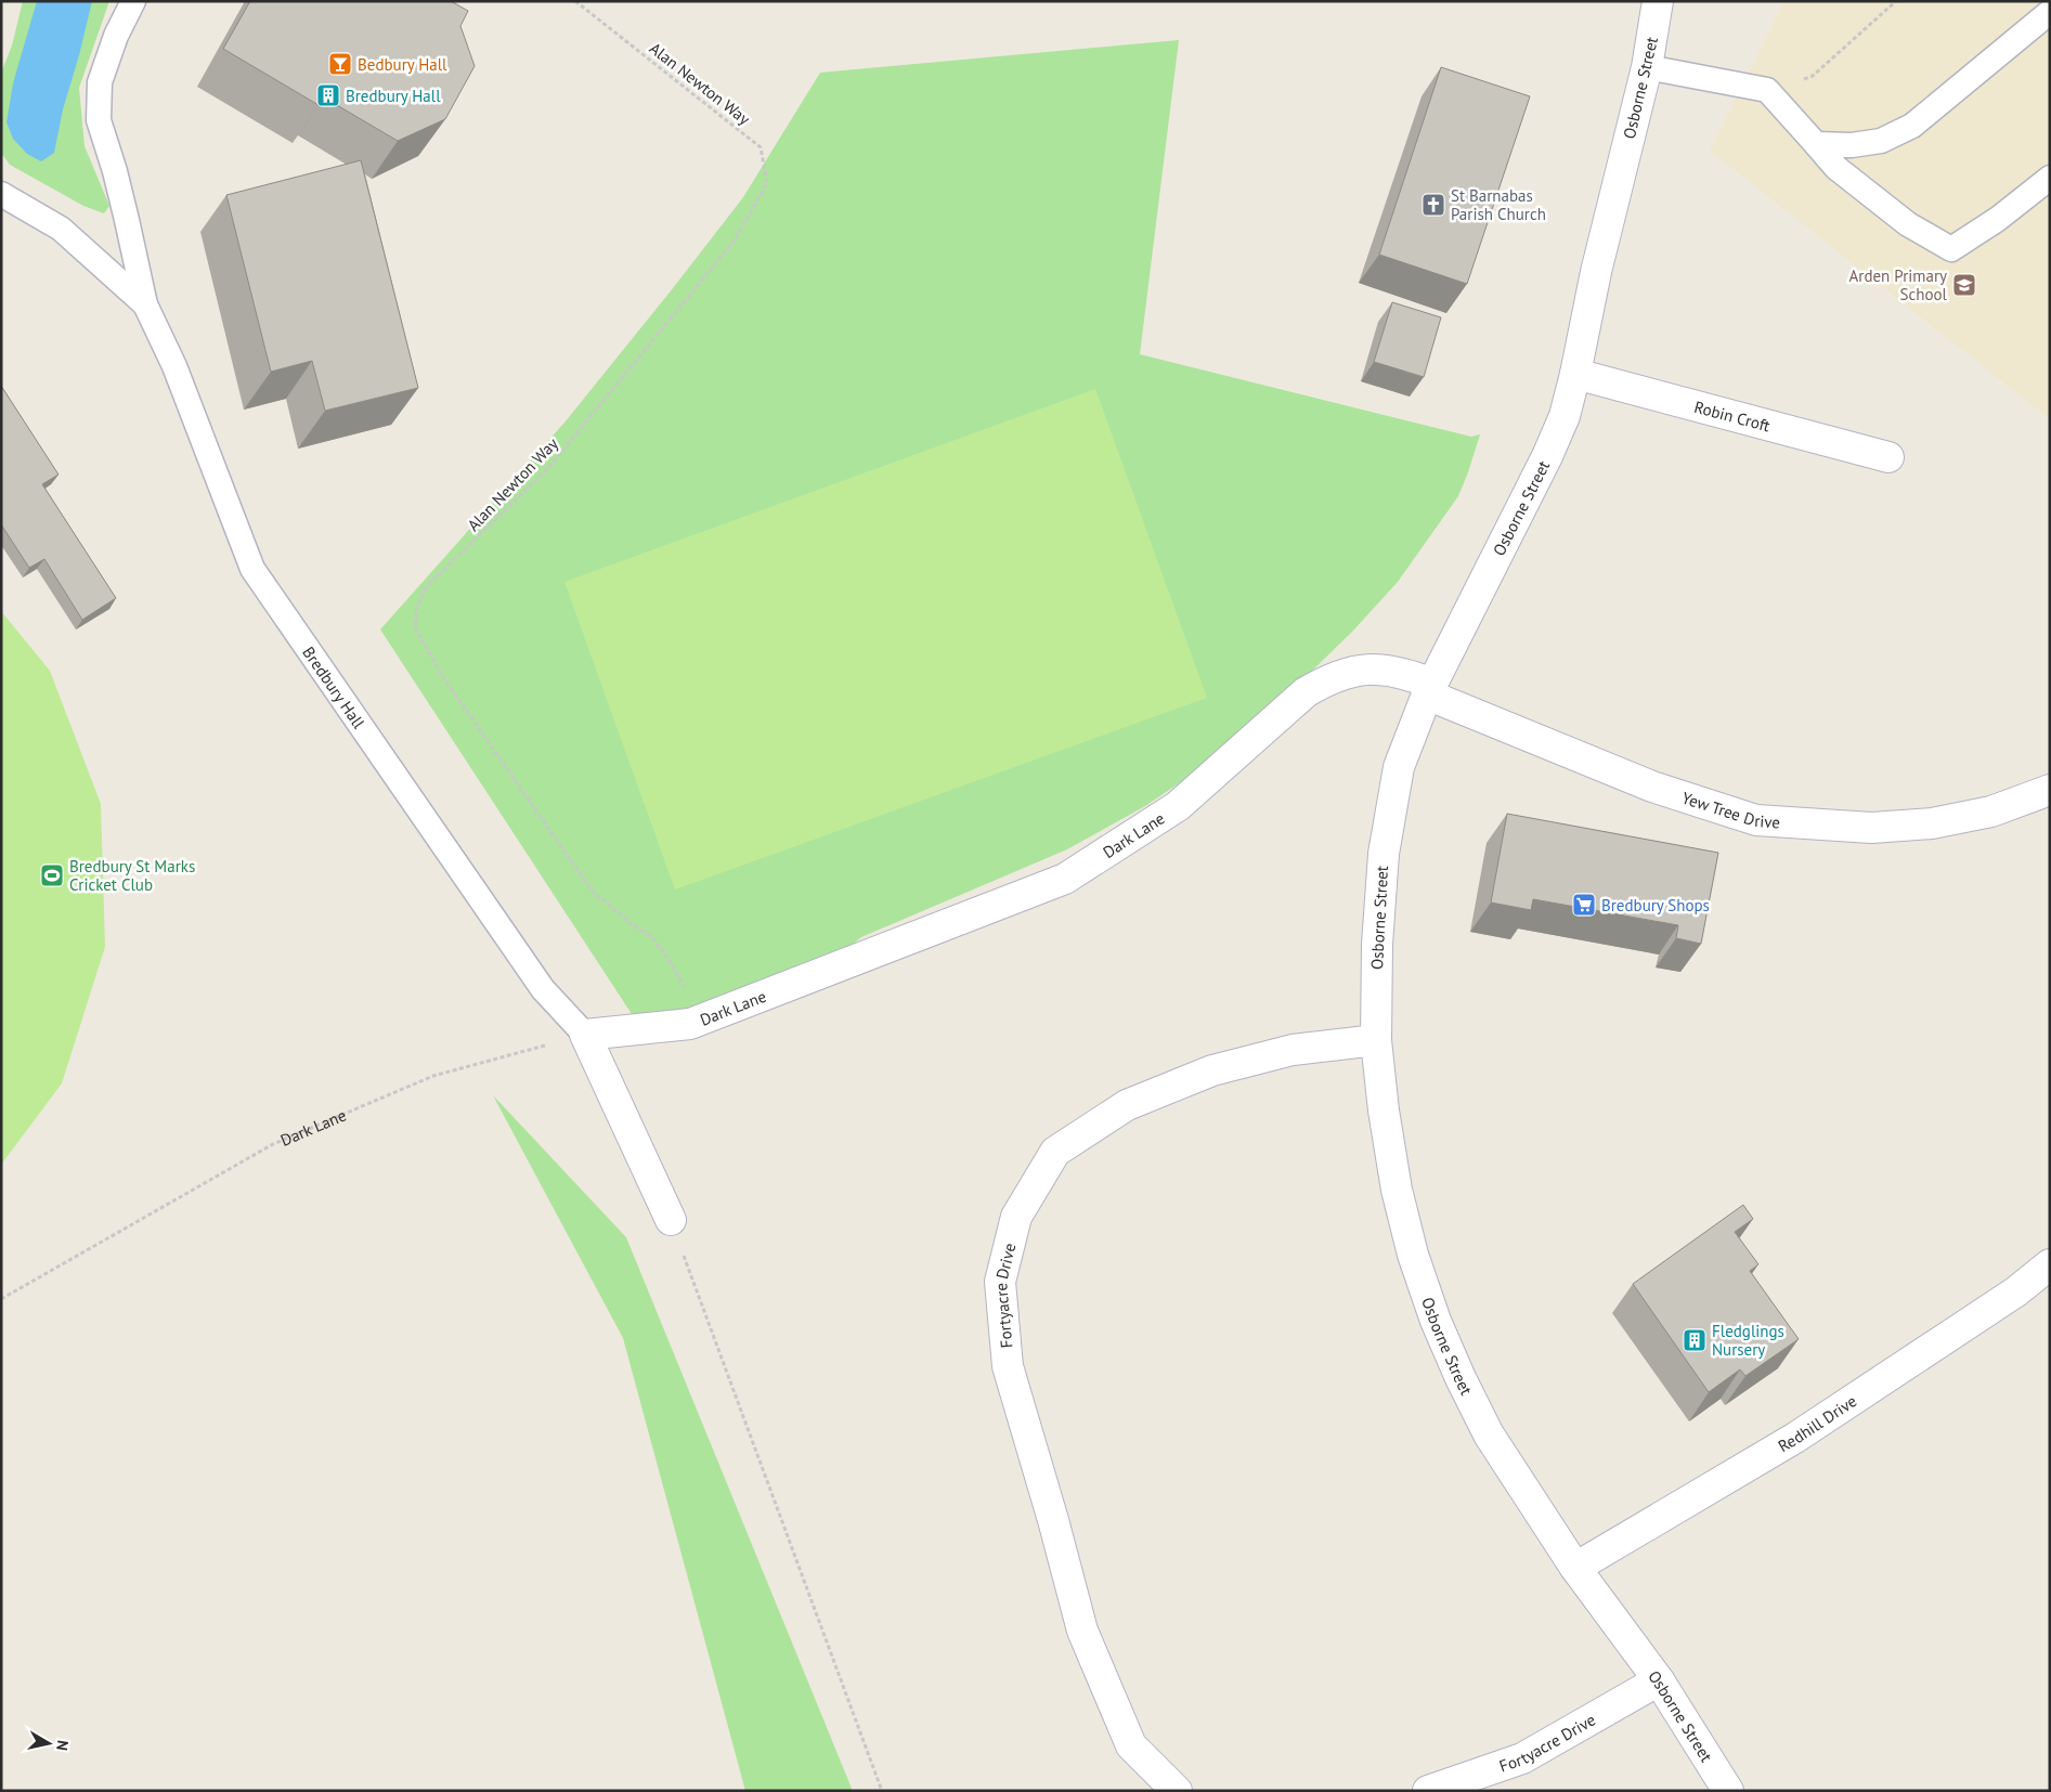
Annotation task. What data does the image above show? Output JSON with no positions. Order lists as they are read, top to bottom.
{
  "streets": {
    "street": [
      "Osborne Street",
      "Robin Croft",
      "Yew Tree Drive",
      "Dark Lane",
      "Fortyacre Drive",
      "Redhill Drive"
    ],
    "lane": ["Bredbury Hall"],
    "path": ["Alan Newton Way"]
  },
  "crossings": [
    ["Alan Newton Way", "Dark Lane"],
    ["Osborne Street", "Robin Croft"],
    ["Osborne Street", "Yew Tree Drive"],
    ["Osborne Street", "Dark Lane"],
    ["Osborne Street", "Fortyacre Drive"],
    ["Osborne Street", "Redhill Drive"],
    ["Bredbury Hall", "Dark Lane"],
    ["Yew Tree Drive", "Dark Lane"]
  ],
  "places": {
    "bar": ["Bedbury Hall"],
    "building": ["Bredbury Hall", "Fledglings Nursery"],
    "church": ["St Barnabas Parish Church"],
    "school or university": ["Arden Primary School"],
    "sports": ["Bredbury St Marks Cricket Club"],
    "supermarket": ["Bredbury Shops"]
  },
  "north": "right"
}
